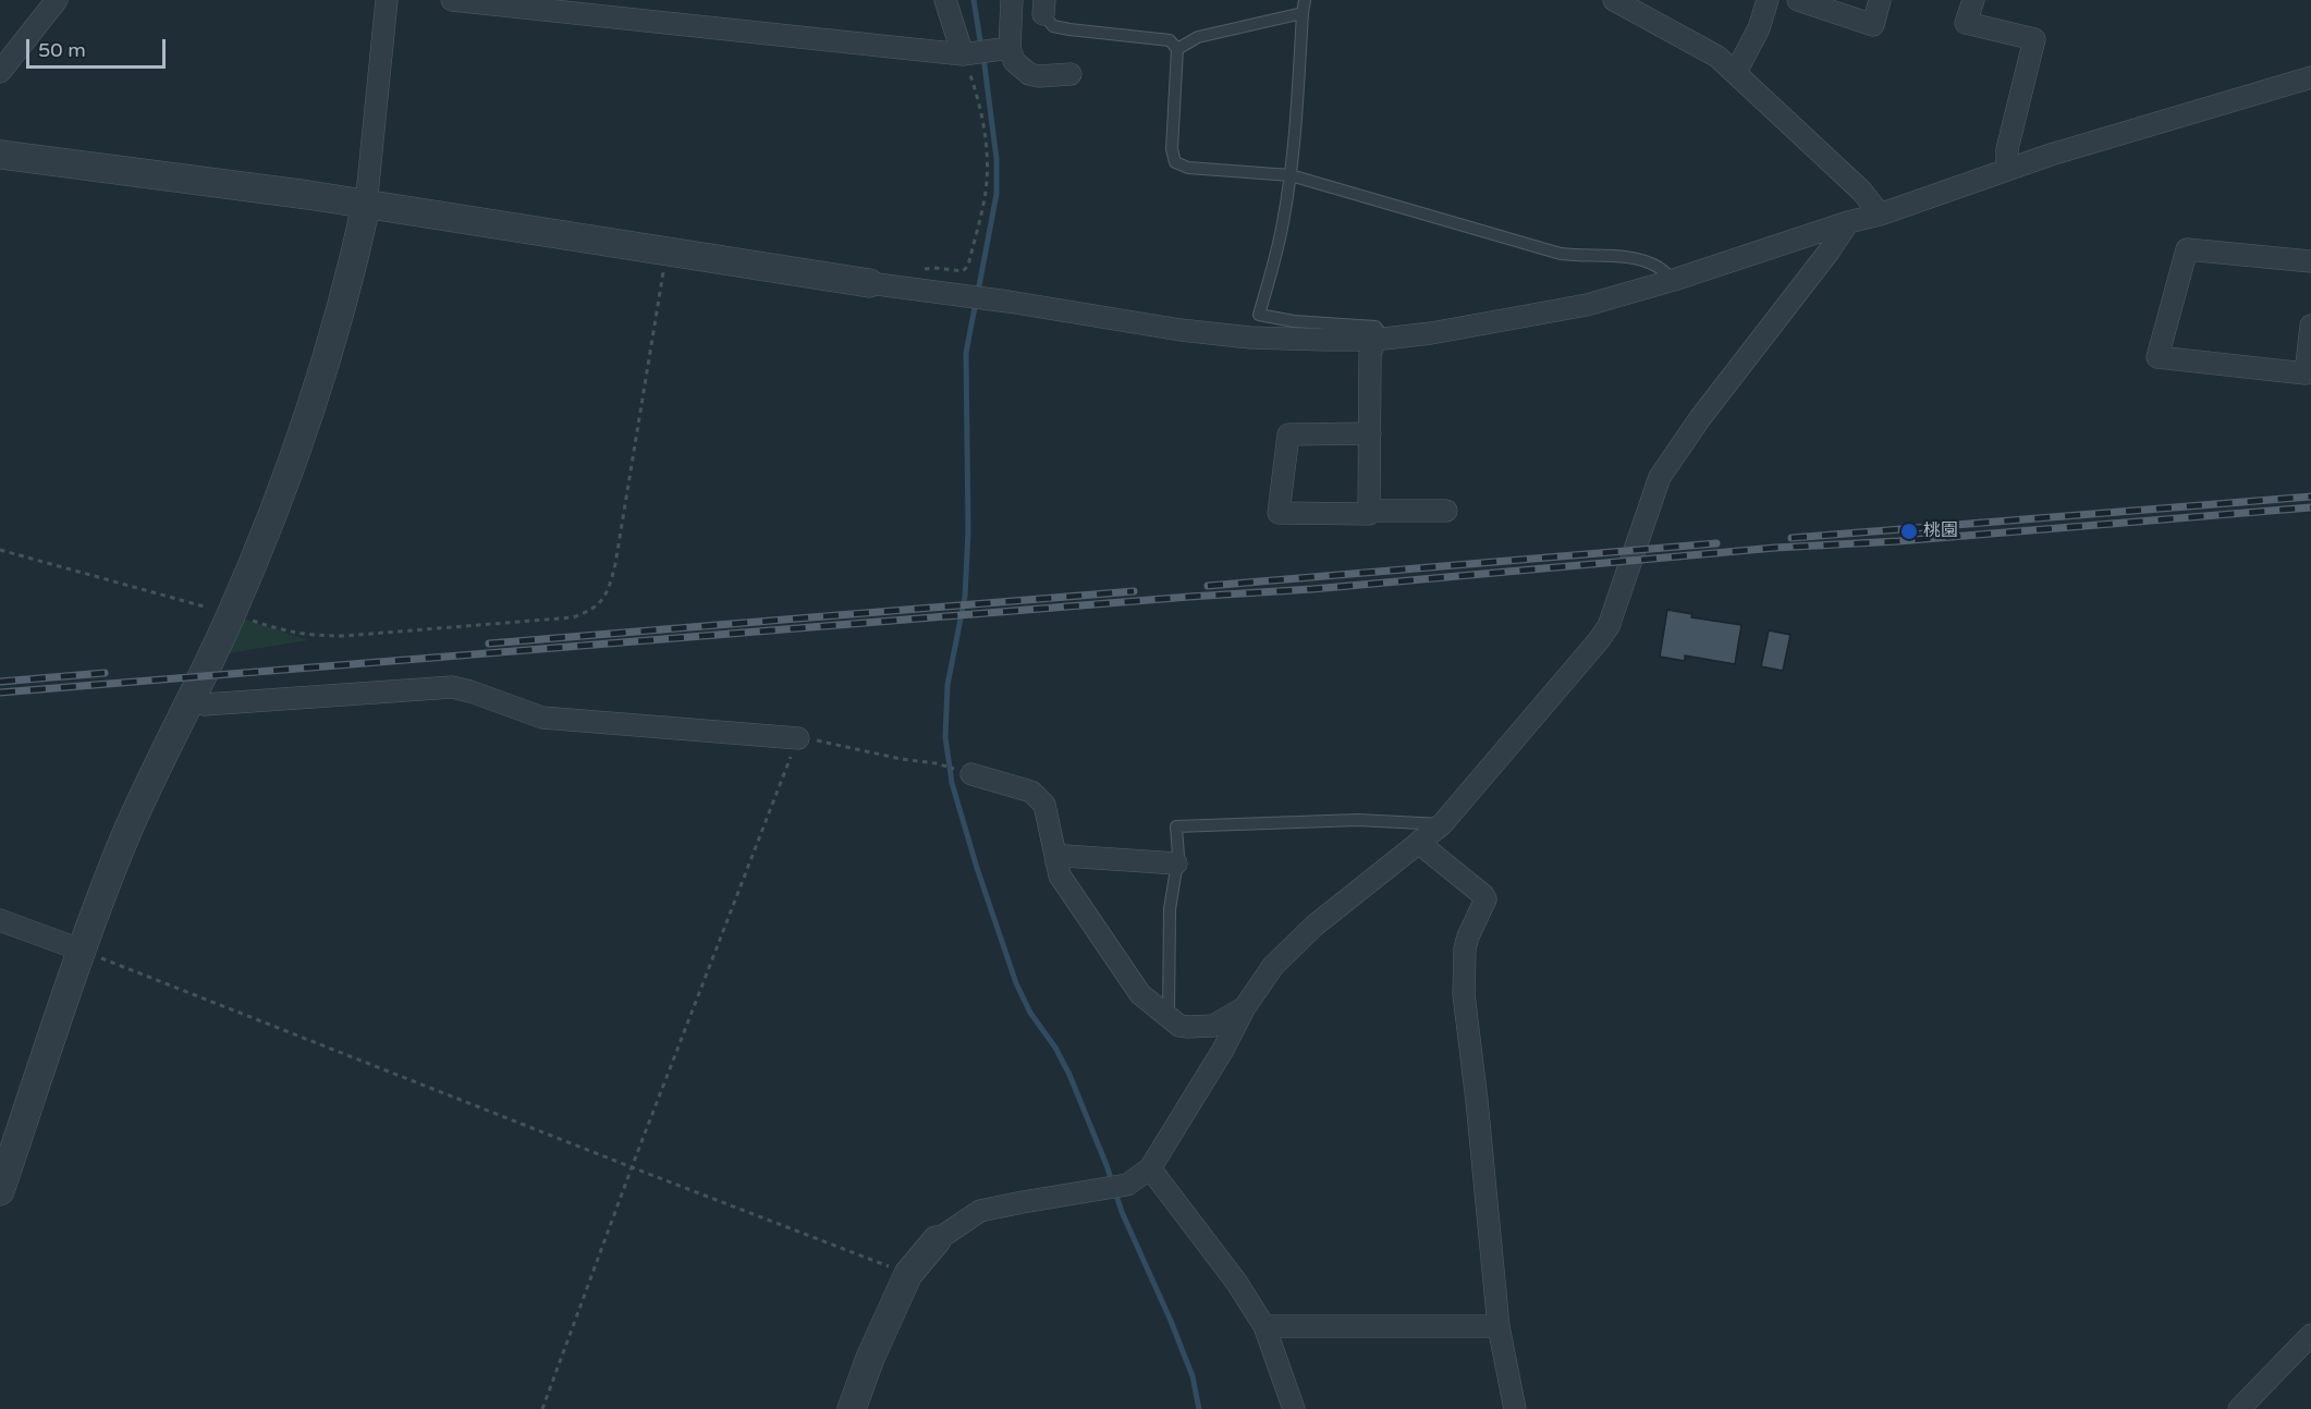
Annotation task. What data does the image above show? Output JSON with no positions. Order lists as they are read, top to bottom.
{
  "places": ["桃園"],
  "scale_bar": "50 m"
}
